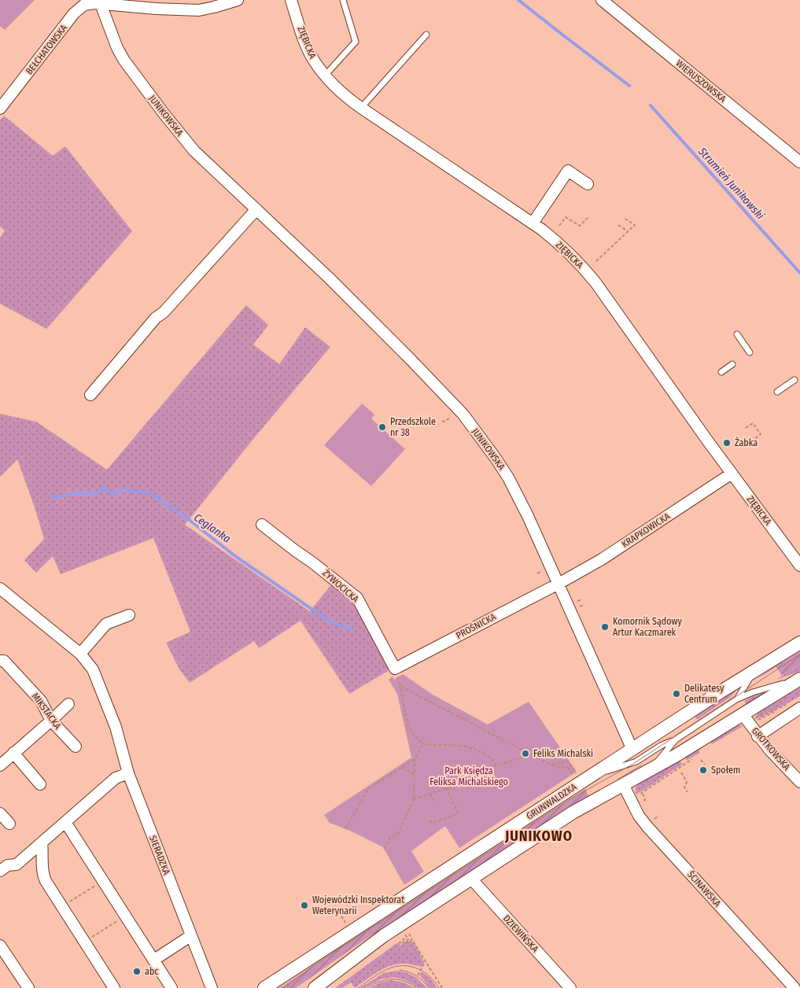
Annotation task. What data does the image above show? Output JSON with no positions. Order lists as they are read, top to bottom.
{
  "streets": {
    "street": [
      "ZIĘBICKA",
      "BEŁCHATOWSKA",
      "WIERUSZOWSKA",
      "JUNIKOWSKA",
      "KRAPKOWICKA",
      "ŻYWOCICKA",
      "PROŚNICKA",
      "MIKSTACKA",
      "GROTKOWSKA",
      "GRUNWALDZKA",
      "SIERADZKA",
      "ŚCINAWSKA",
      "DZIEWIŃSKA"
    ]
  },
  "crossings": [
    ["ZIĘBICKA", "KRAPKOWICKA"],
    ["BEŁCHATOWSKA", "JUNIKOWSKA"],
    ["JUNIKOWSKA", "KRAPKOWICKA"],
    ["JUNIKOWSKA", "PROŚNICKA"],
    ["JUNIKOWSKA", "GRUNWALDZKA"],
    ["KRAPKOWICKA", "PROŚNICKA"],
    ["ŻYWOCICKA", "PROŚNICKA"]
  ],
  "districts": ["JUNIKOWO"],
  "water": ["Strumień Junikowski", "Ceglanka"],
  "parks": ["Park Księdza Feliksa Michalskiego"],
  "places": [
    "Przedszkole nr 38",
    "Żabka",
    "Komornik Sądowy Artur Kaczmarek",
    "Delikatesy Centrum",
    "Feliks Michalski",
    "Społem",
    "Wojewódzki Inspektorat Weterynarii",
    "abc"
  ]
}
